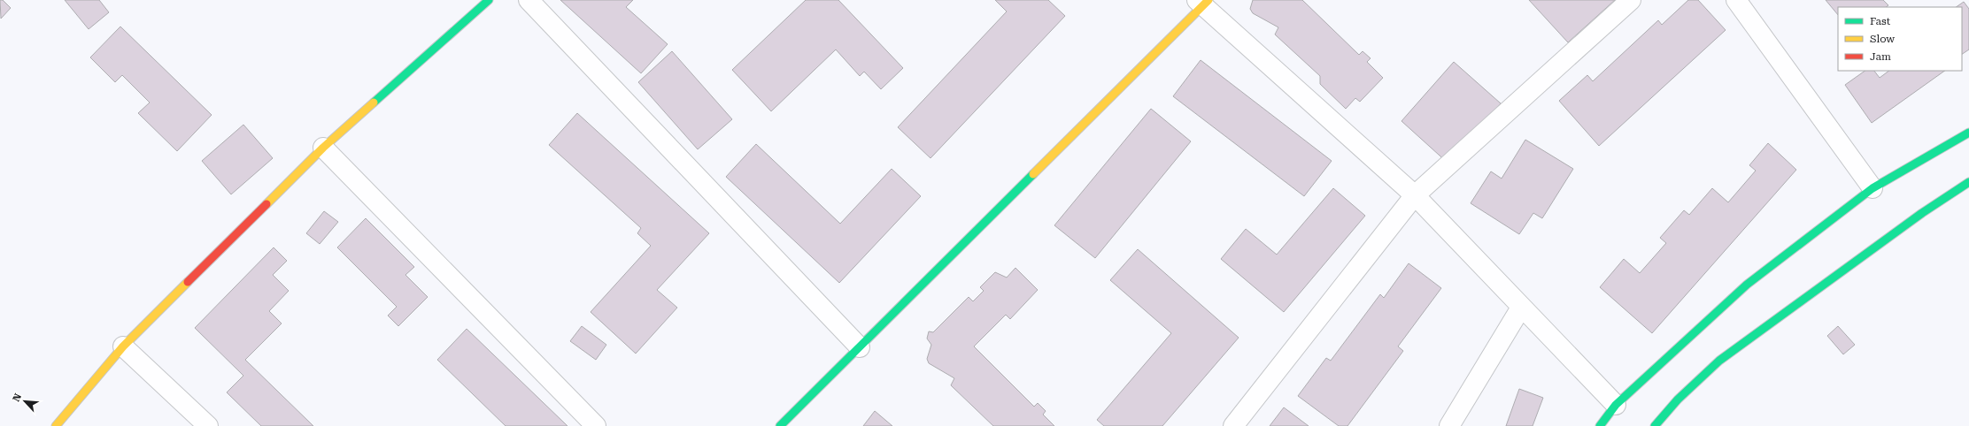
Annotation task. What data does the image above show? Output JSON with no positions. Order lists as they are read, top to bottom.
{
  "legend": ["Fast", "Slow", "Jam"],
  "north": "top left"
}
